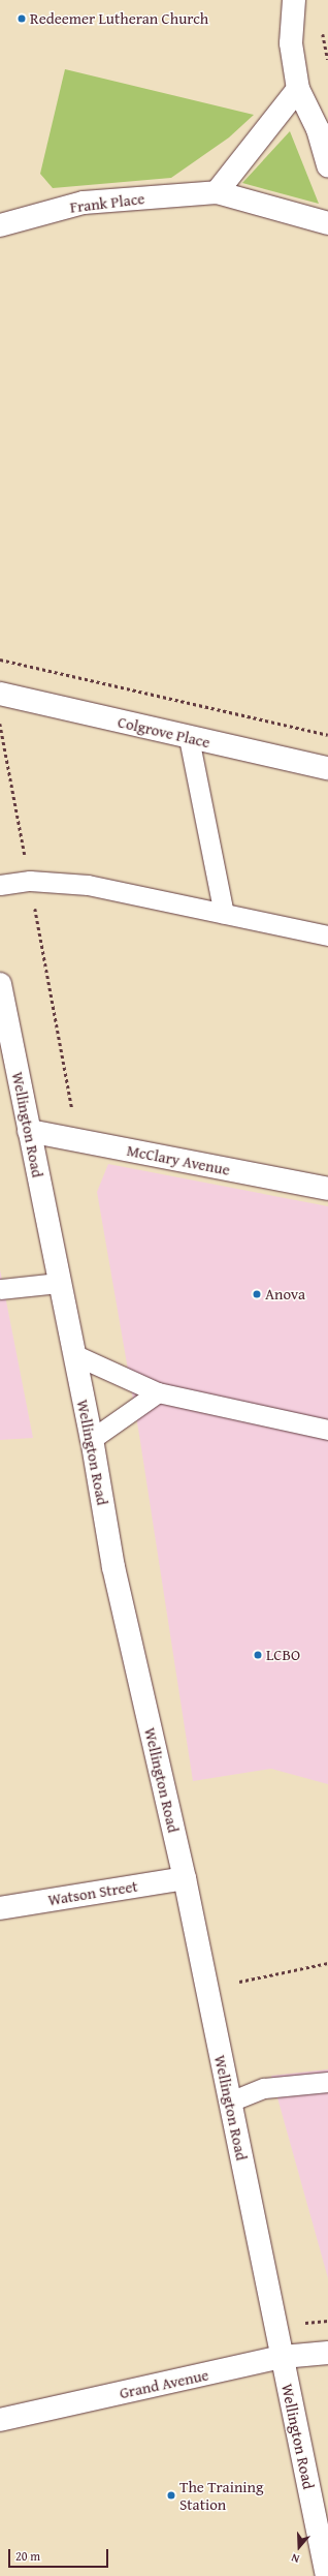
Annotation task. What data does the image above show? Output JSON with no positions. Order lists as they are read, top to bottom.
{
  "streets": {
    "street": [
      "Frank Place",
      "Colgrove Place",
      "Wellington Road",
      "McClary Avenue",
      "Watson Street",
      "Grand Avenue"
    ]
  },
  "crossings": [
    ["Wellington Road", "McClary Avenue"],
    ["Wellington Road", "Watson Street"],
    ["Wellington Road", "Grand Avenue"]
  ],
  "places": [
    "Redeemer Lutheran Church",
    "Anova",
    "LCBO",
    "The Training Station"
  ],
  "scale_bar": "20 m",
  "north": "bottom"
}
